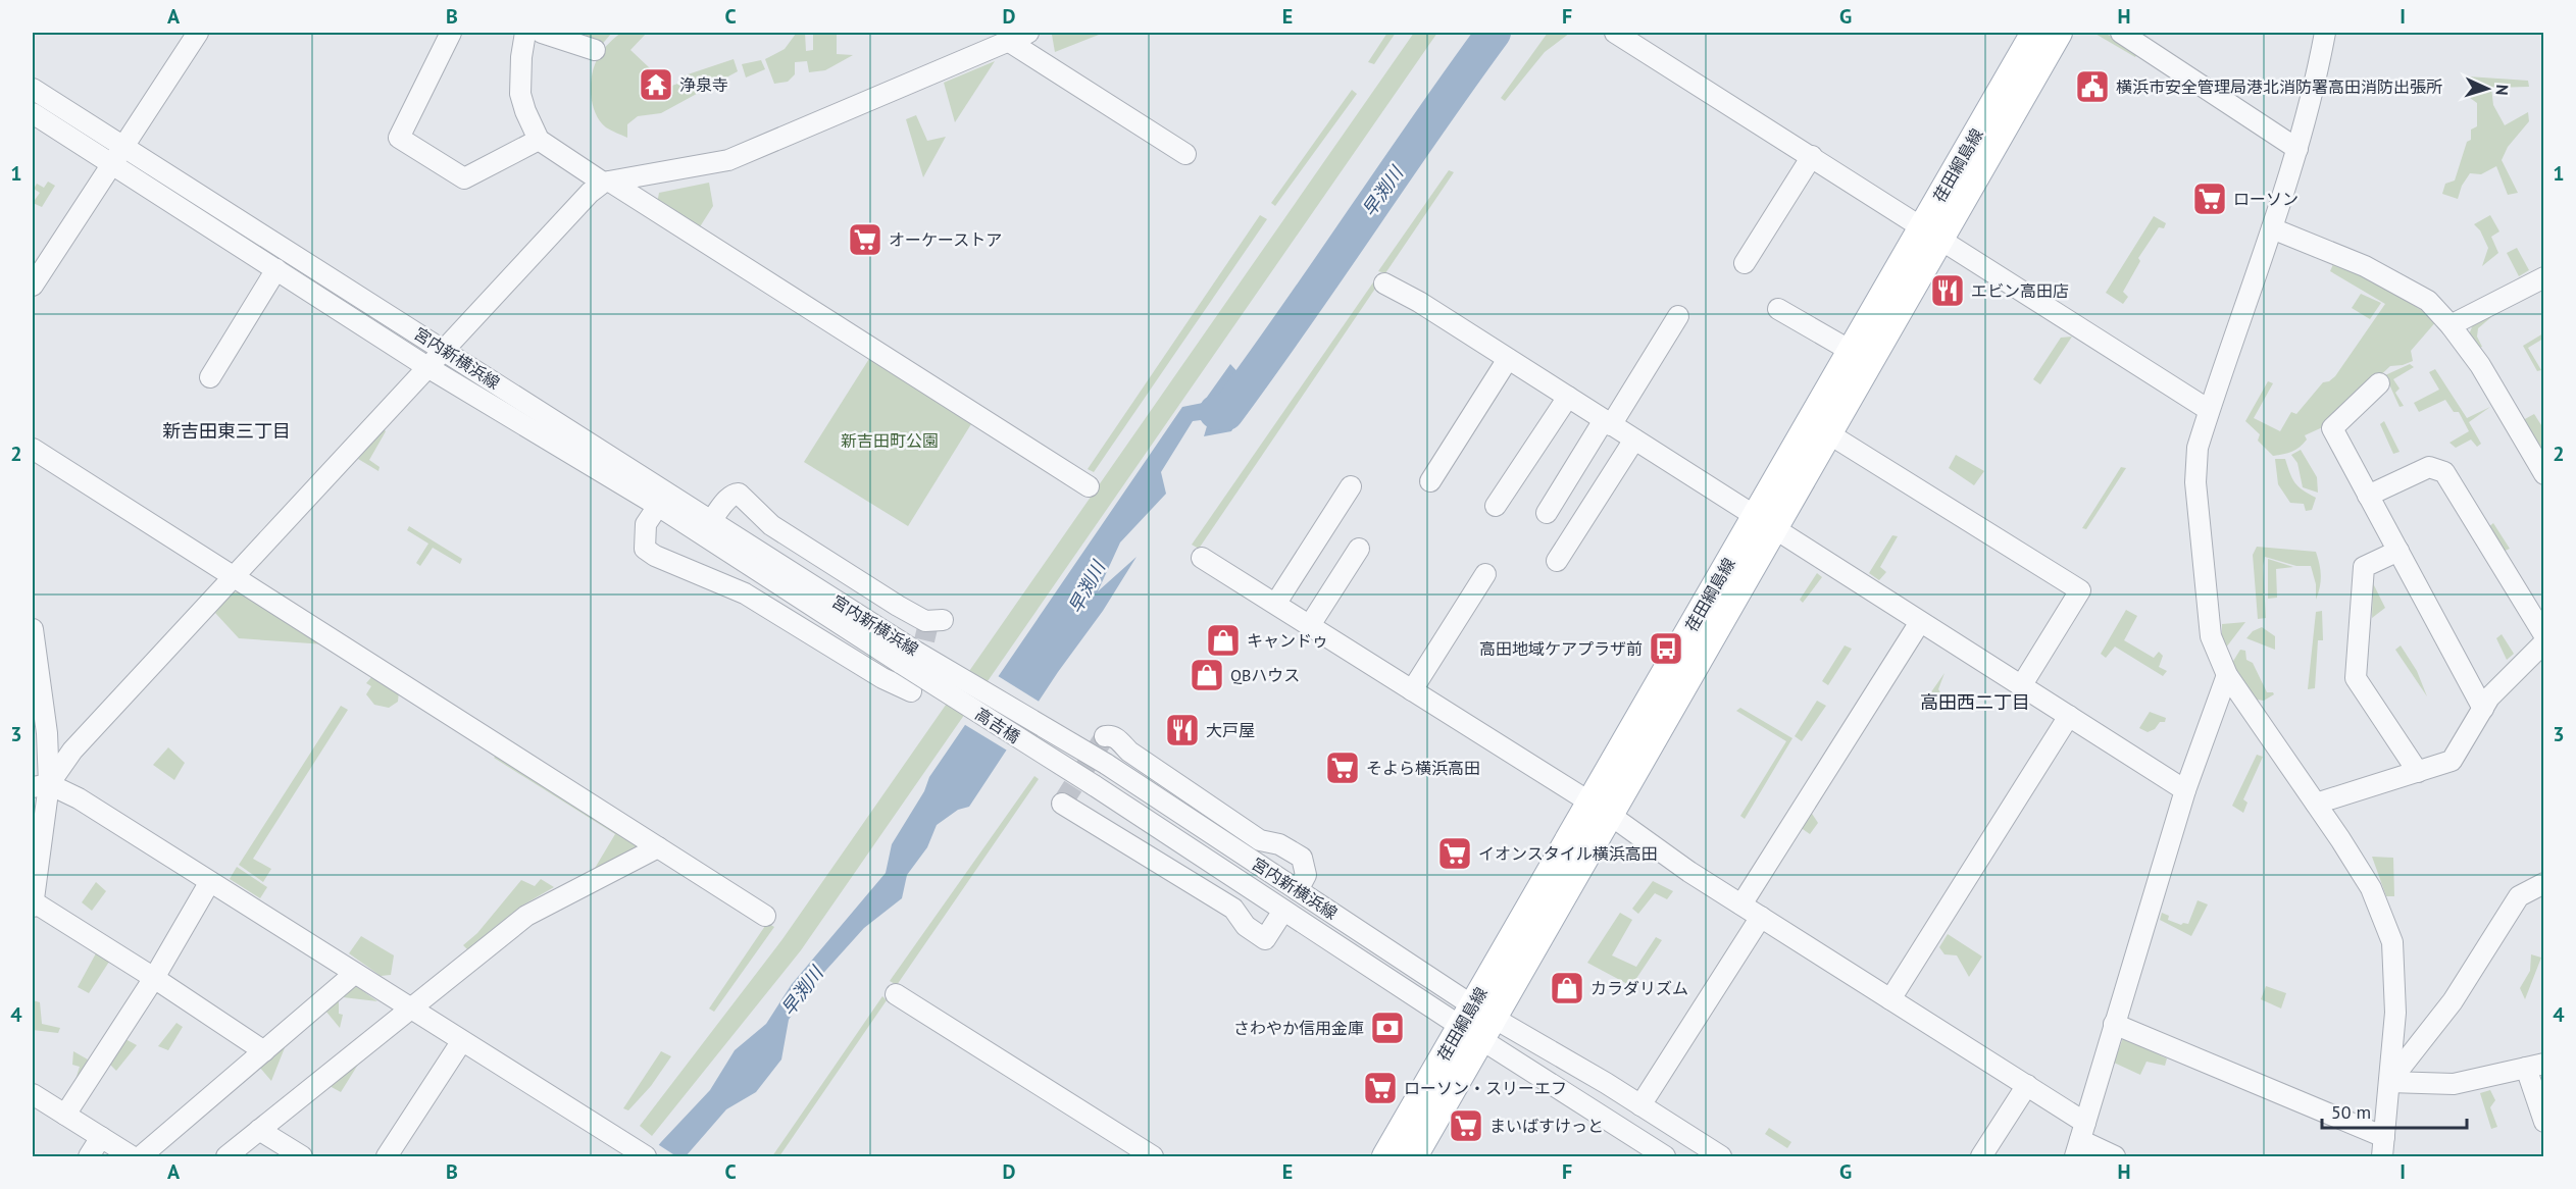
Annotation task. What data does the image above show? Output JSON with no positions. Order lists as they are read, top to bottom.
{
  "streets": {
    "main road": ["荏田綱島線"],
    "street": ["宮内新横浜線", "高吉橋"]
  },
  "crossings": [
    ["荏田綱島線", "宮内新横浜線"],
    ["宮内新横浜線", "高吉橋"]
  ],
  "districts": ["新吉田東三丁目", "高田西二丁目"],
  "water": ["早渕川"],
  "parks": ["新吉田町公園"],
  "places": {
    "temple": ["浄泉寺"],
    "public building": ["横浜市安全管理局港北消防署高田消防出張所"],
    "supermarket": [
      "ローソン",
      "オーケーストア",
      "そよら横浜高田",
      "イオンスタイル横浜高田",
      "ローソン・スリーエフ",
      "まいばすけっと"
    ],
    "restaurant": ["エビン高田店", "大戸屋"],
    "shop": ["キャンドゥ", "QBハウス", "カラダリズム"],
    "bus stop": ["高田地域ケアプラザ前"],
    "bank": ["さわやか信用金庫"]
  },
  "scale_bar": "50 m",
  "north": "right",
  "grid": {
    "columns": [
      "A",
      "B",
      "C",
      "D",
      "E",
      "F",
      "G",
      "H",
      "I"
    ],
    "rows": [
      "1",
      "2",
      "3",
      "4"
    ]
  }
}
